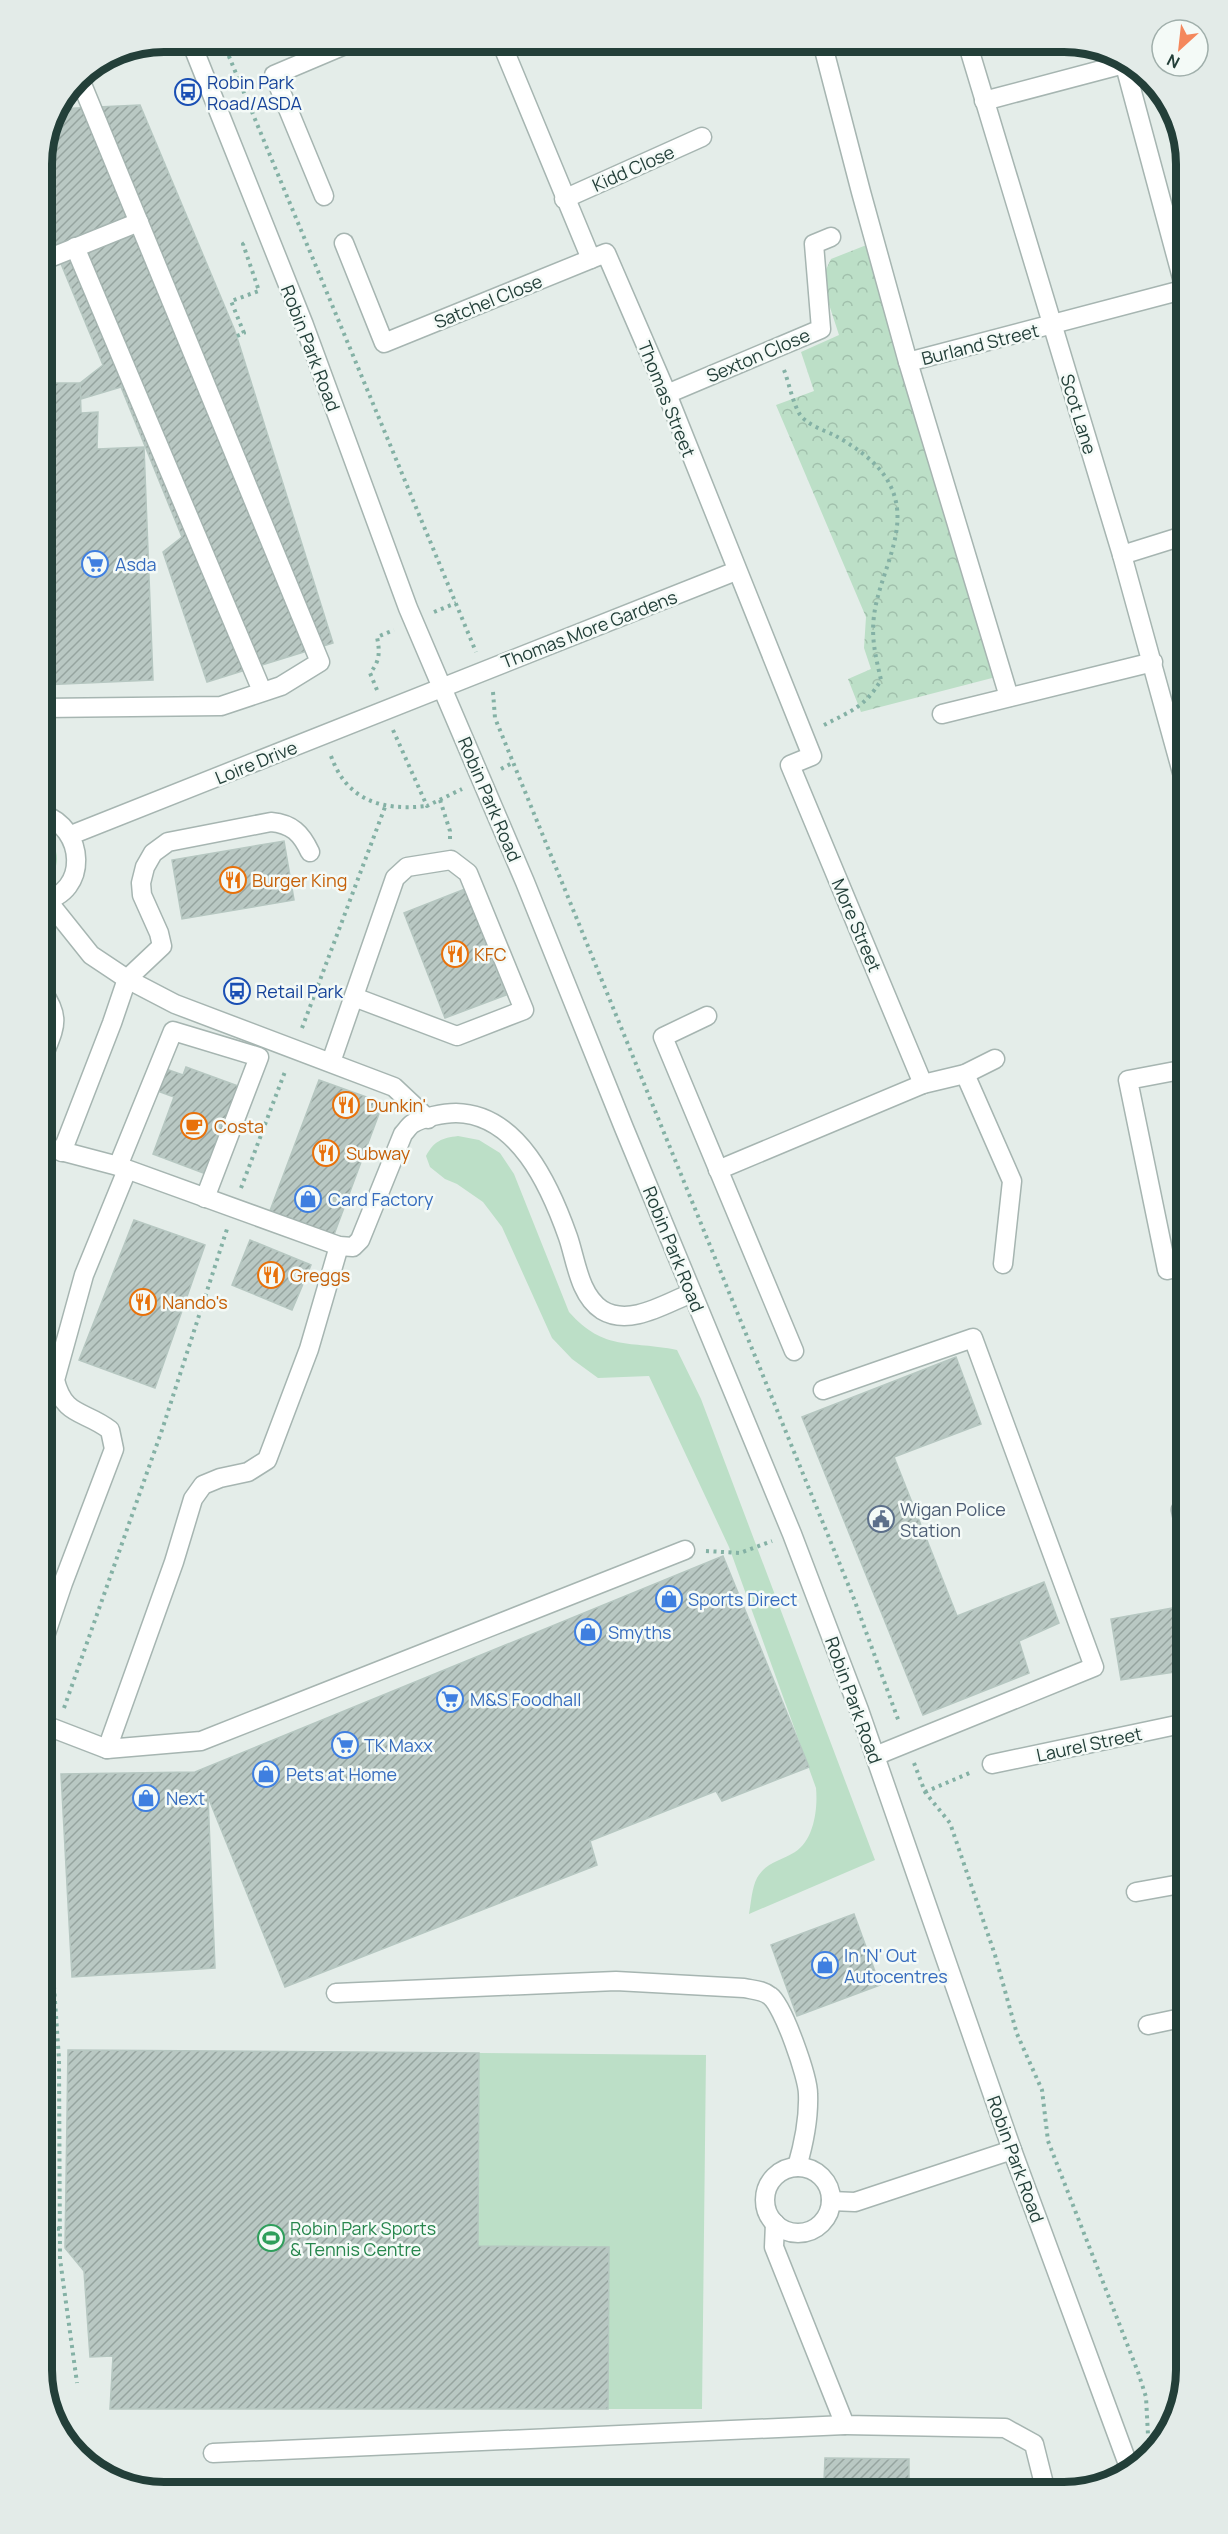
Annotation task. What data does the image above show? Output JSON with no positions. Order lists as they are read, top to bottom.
{
  "streets": {
    "street": [
      "Kidd Close",
      "Satchel Close",
      "Burland Street",
      "Robin Park Road",
      "Sexton Close",
      "Thomas Street",
      "Scot Lane",
      "Thomas More Gardens",
      "Loire Drive",
      "More Street",
      "Laurel Street"
    ]
  },
  "crossings": [
    ["Satchel Close", "Thomas Street"],
    ["Burland Street", "Scot Lane"],
    ["Robin Park Road", "Thomas More Gardens"],
    ["Robin Park Road", "Loire Drive"],
    ["Sexton Close", "Thomas Street"],
    ["Thomas Street", "Thomas More Gardens"],
    ["Thomas Street", "More Street"],
    ["Thomas More Gardens", "Loire Drive"]
  ],
  "places": {
    "bus stop": ["Robin Park Road/ASDA", "Retail Park"],
    "supermarket": ["Asda", "M&S Foodhall", "TK Maxx"],
    "restaurant": [
      "Burger King",
      "KFC",
      "Dunkin'",
      "Subway",
      "Greggs",
      "Nando's"
    ],
    "cafe": ["Costa"],
    "shop": [
      "Card Factory",
      "Sports Direct",
      "Smyths",
      "Pets at Home",
      "Next",
      "In 'N' Out Autocentres"
    ],
    "public building": ["Wigan Police Station"],
    "sports": ["Robin Park Sports & Tennis Centre"]
  },
  "north": "bottom left"
}
